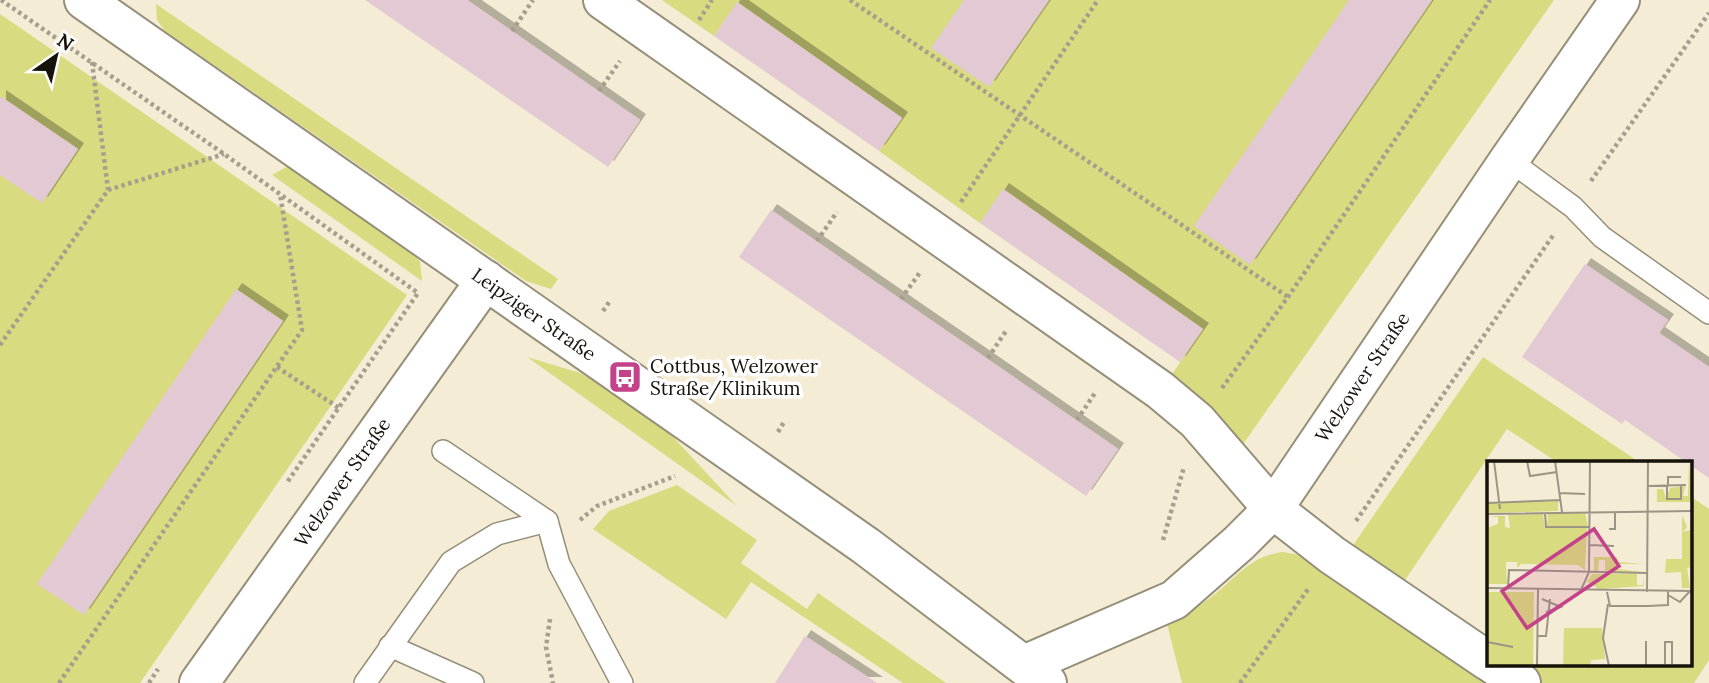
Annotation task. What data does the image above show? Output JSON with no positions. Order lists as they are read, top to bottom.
{
  "streets": {
    "street": ["Leipziger Straße", "Welzower Straße"]
  },
  "crossings": [
    ["Leipziger Straße", "Welzower Straße"]
  ],
  "places": {
    "bus stop": ["Cottbus, Welzower Straße/Klinikum"]
  },
  "north": "top right"
}
